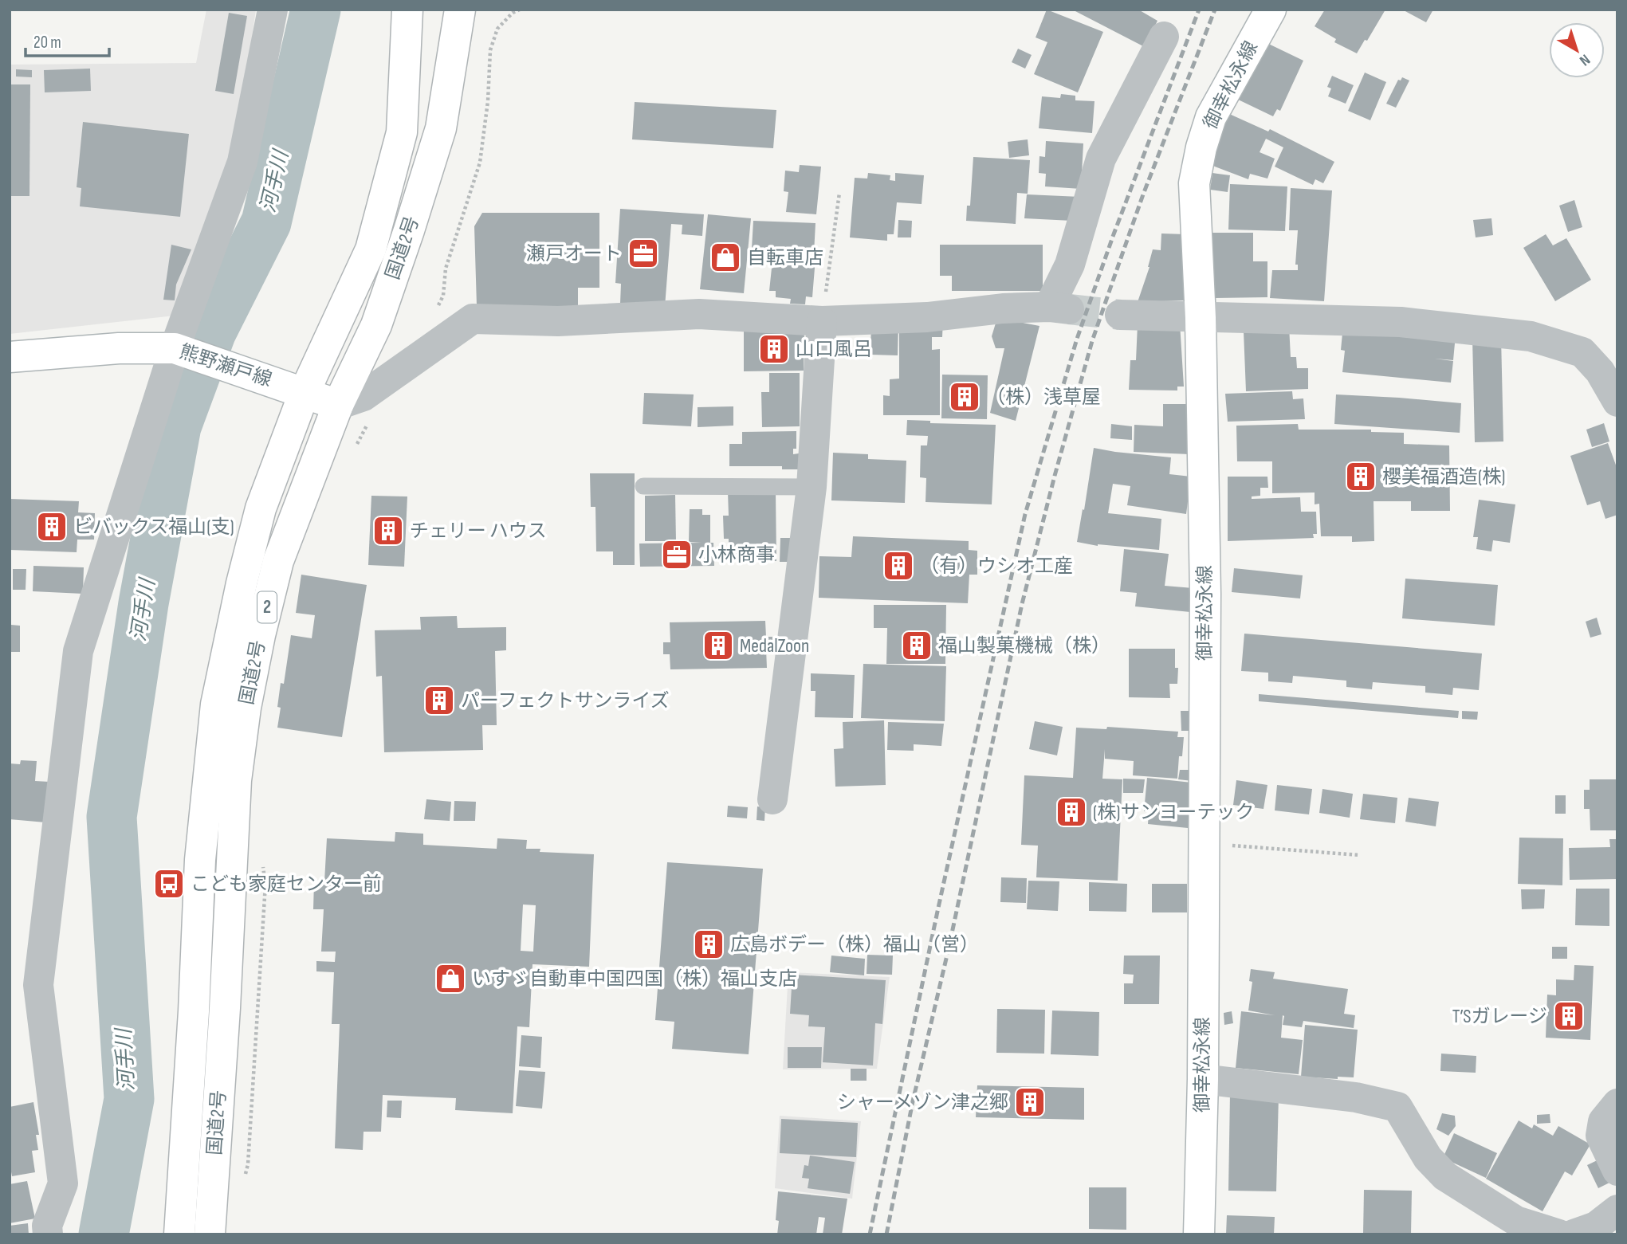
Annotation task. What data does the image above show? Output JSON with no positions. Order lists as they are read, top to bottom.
{
  "streets": {
    "main road": [
      "御幸松永線",
      "国道2号",
      "熊野瀬戸線",
      "2"
    ]
  },
  "crossings": [
    ["国道2号", "熊野瀬戸線"]
  ],
  "water": ["河手川"],
  "places": {
    "office": ["瀬戸オート", "小林商事"],
    "shop": ["自転車店", "いすゞ自動車中国四国（株）福山支店"],
    "building": [
      "山口風呂",
      "（株）浅草屋",
      "櫻美福酒造(株)",
      "ビバックス福山(支)",
      "チェリー ハウス",
      "（有）ウシオ工産",
      "MedalZoon",
      "福山製菓機械（株）",
      "パーフェクトサンライズ",
      "(株)サンヨーテック",
      "広島ボデー（株）福山（営）",
      "T’Sガレージ",
      "シャーメゾン津之郷"
    ],
    "bus stop": ["こども家庭センター前"]
  },
  "scale_bar": "20 m",
  "north": "bottom right"
}
